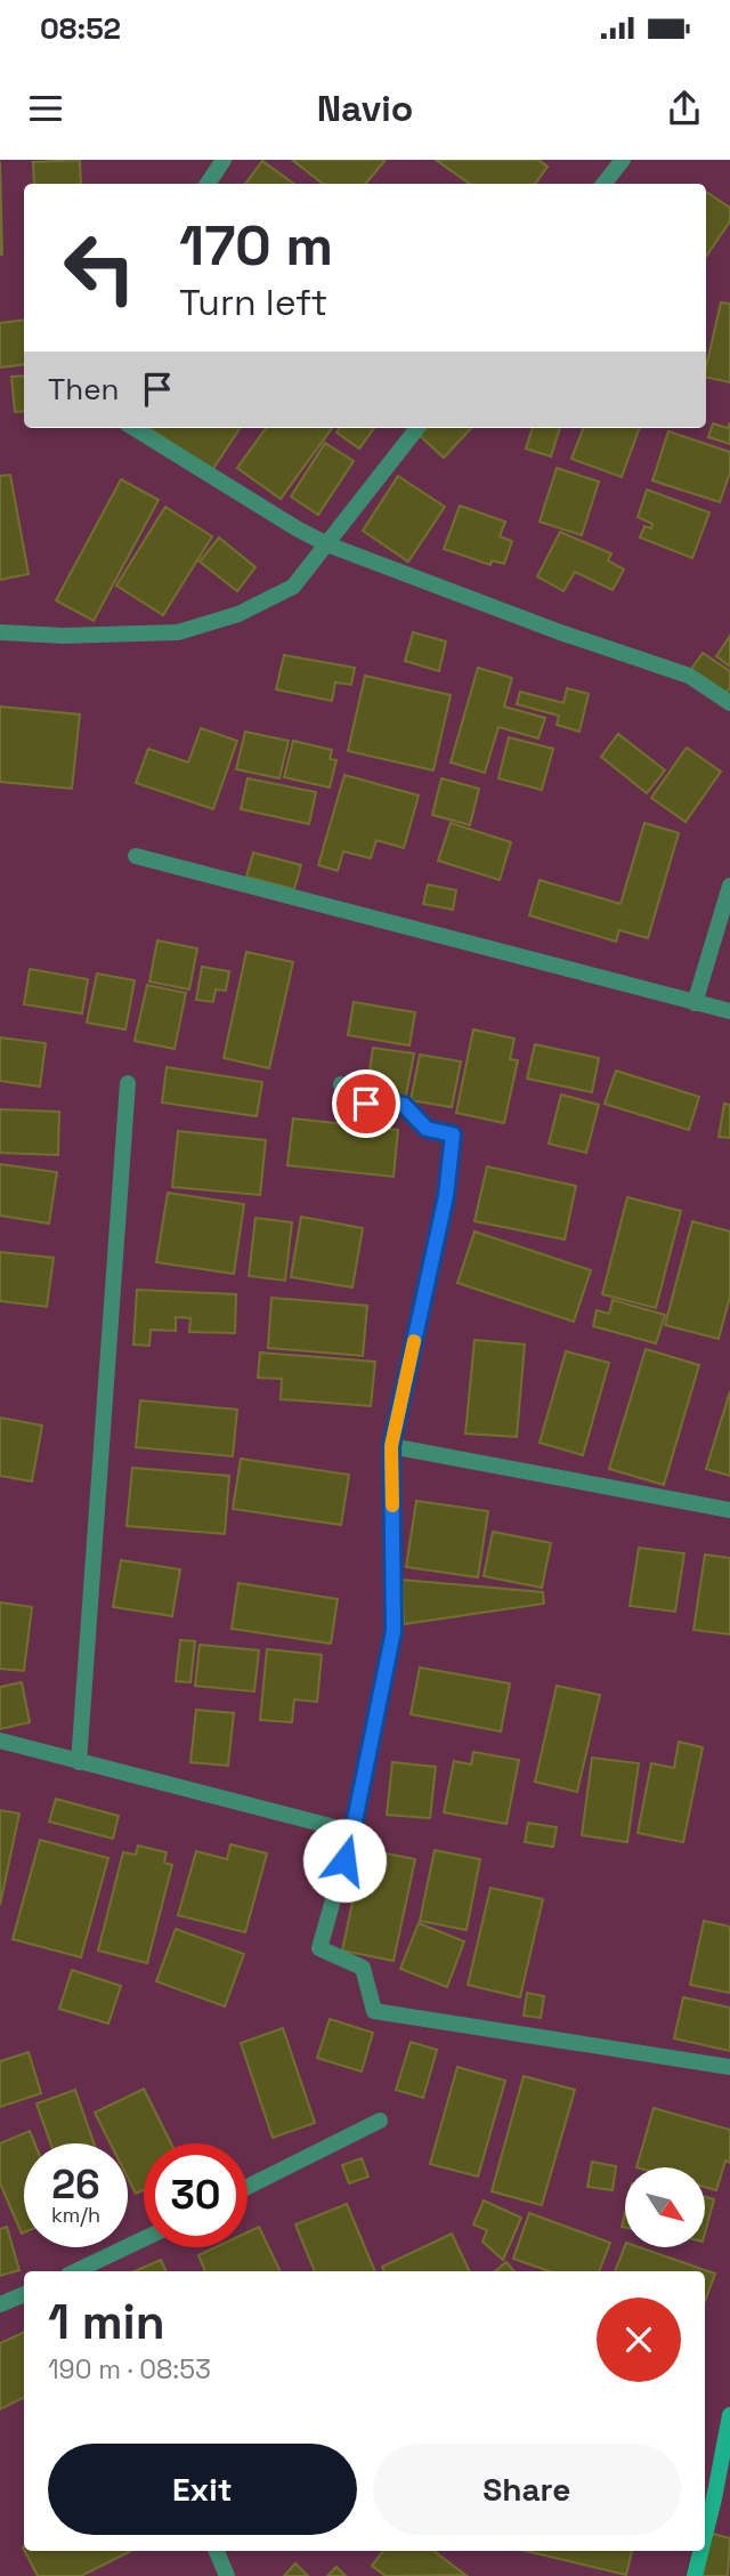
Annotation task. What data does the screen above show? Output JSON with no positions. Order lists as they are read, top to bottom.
{
  "north": "bottom right",
  "page": {
    "status": "08:52",
    "header": "Navio",
    "turn": ["170 m", "Turn left"],
    "then": "Then",
    "speed": "26 km/h",
    "limit": "30",
    "heading": ["1 min", "190 m · 08:53"],
    "buttons": ["Exit", "Share"]
  }
}
